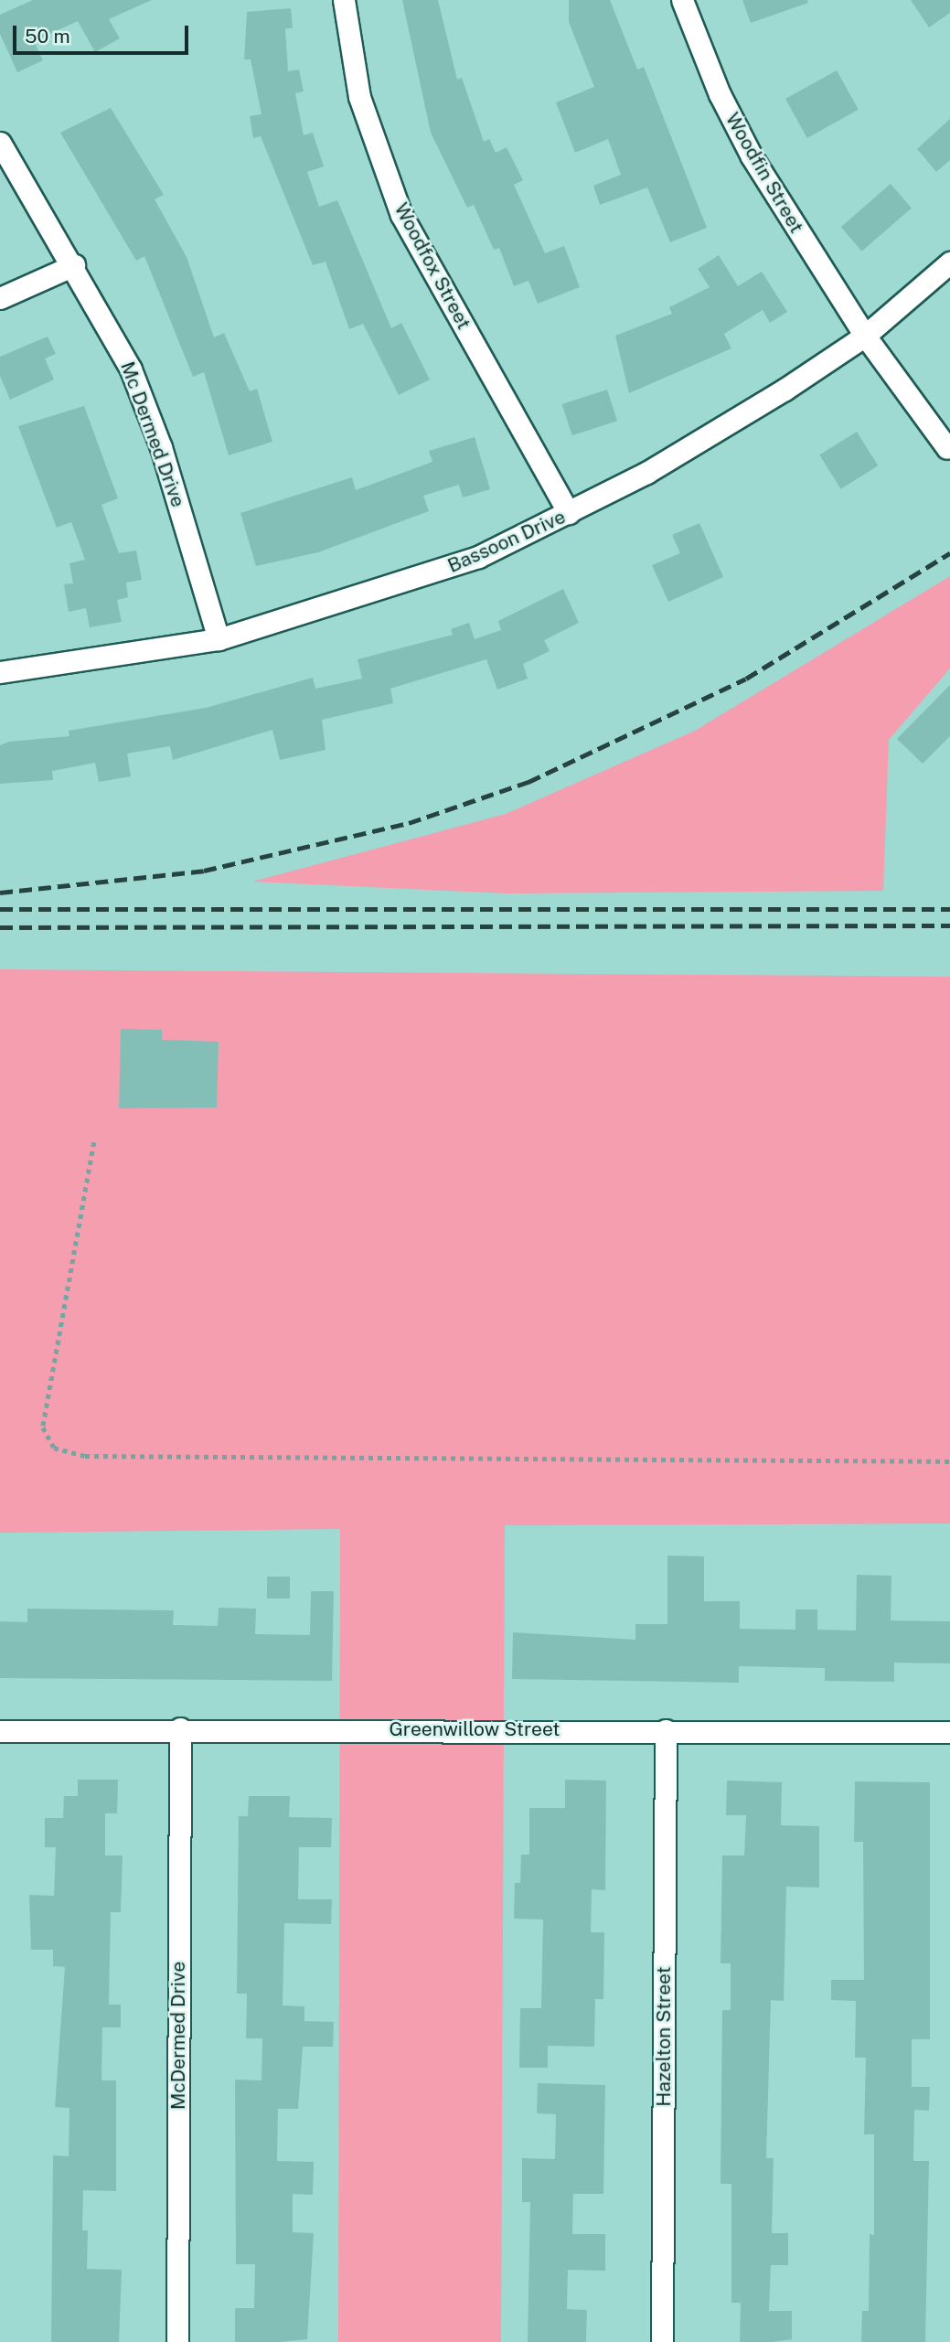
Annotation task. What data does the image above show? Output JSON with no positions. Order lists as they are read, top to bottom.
{
  "streets": {
    "street": [
      "Woodfin Street",
      "Woodfox Street",
      "Mc Dermed Drive",
      "Bassoon Drive",
      "Greenwillow Street",
      "McDermed Drive",
      "Hazelton Street"
    ]
  },
  "crossings": [
    ["Woodfin Street", "Bassoon Drive"],
    ["Woodfox Street", "Bassoon Drive"],
    ["Mc Dermed Drive", "Bassoon Drive"],
    ["Greenwillow Street", "McDermed Drive"],
    ["Greenwillow Street", "Hazelton Street"]
  ],
  "scale_bar": "50 m"
}
